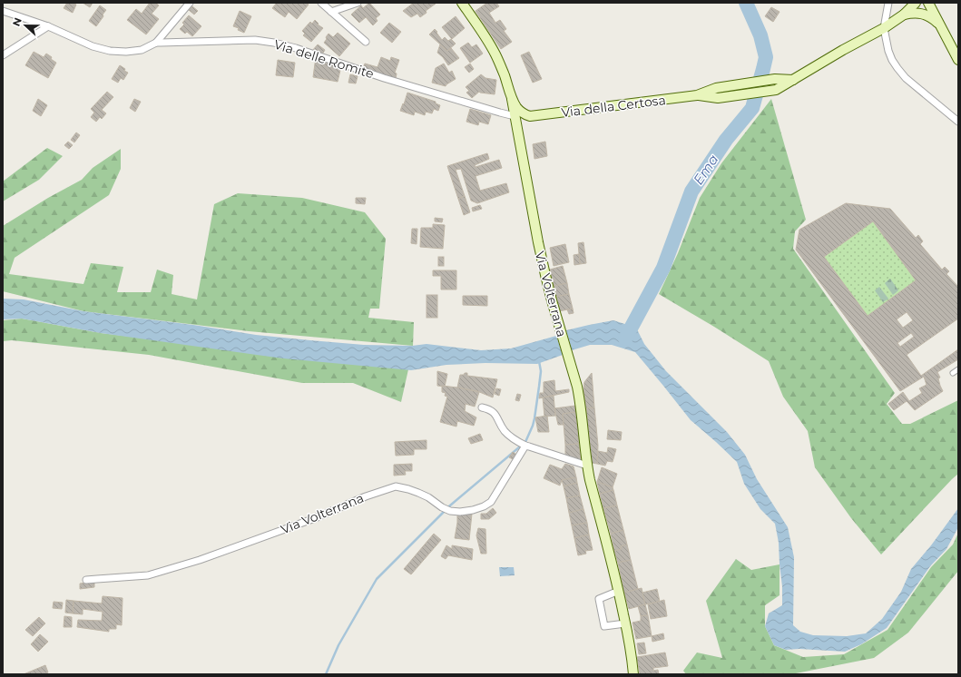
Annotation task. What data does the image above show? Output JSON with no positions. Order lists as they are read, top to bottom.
{
  "streets": {
    "main road": ["Via della Certosa", "Via Volterrana"],
    "street": ["Via delle Romite"]
  },
  "crossings": [
    ["Via delle Romite", "Via Volterrana"]
  ],
  "water": ["Ema"],
  "north": "left"
}
